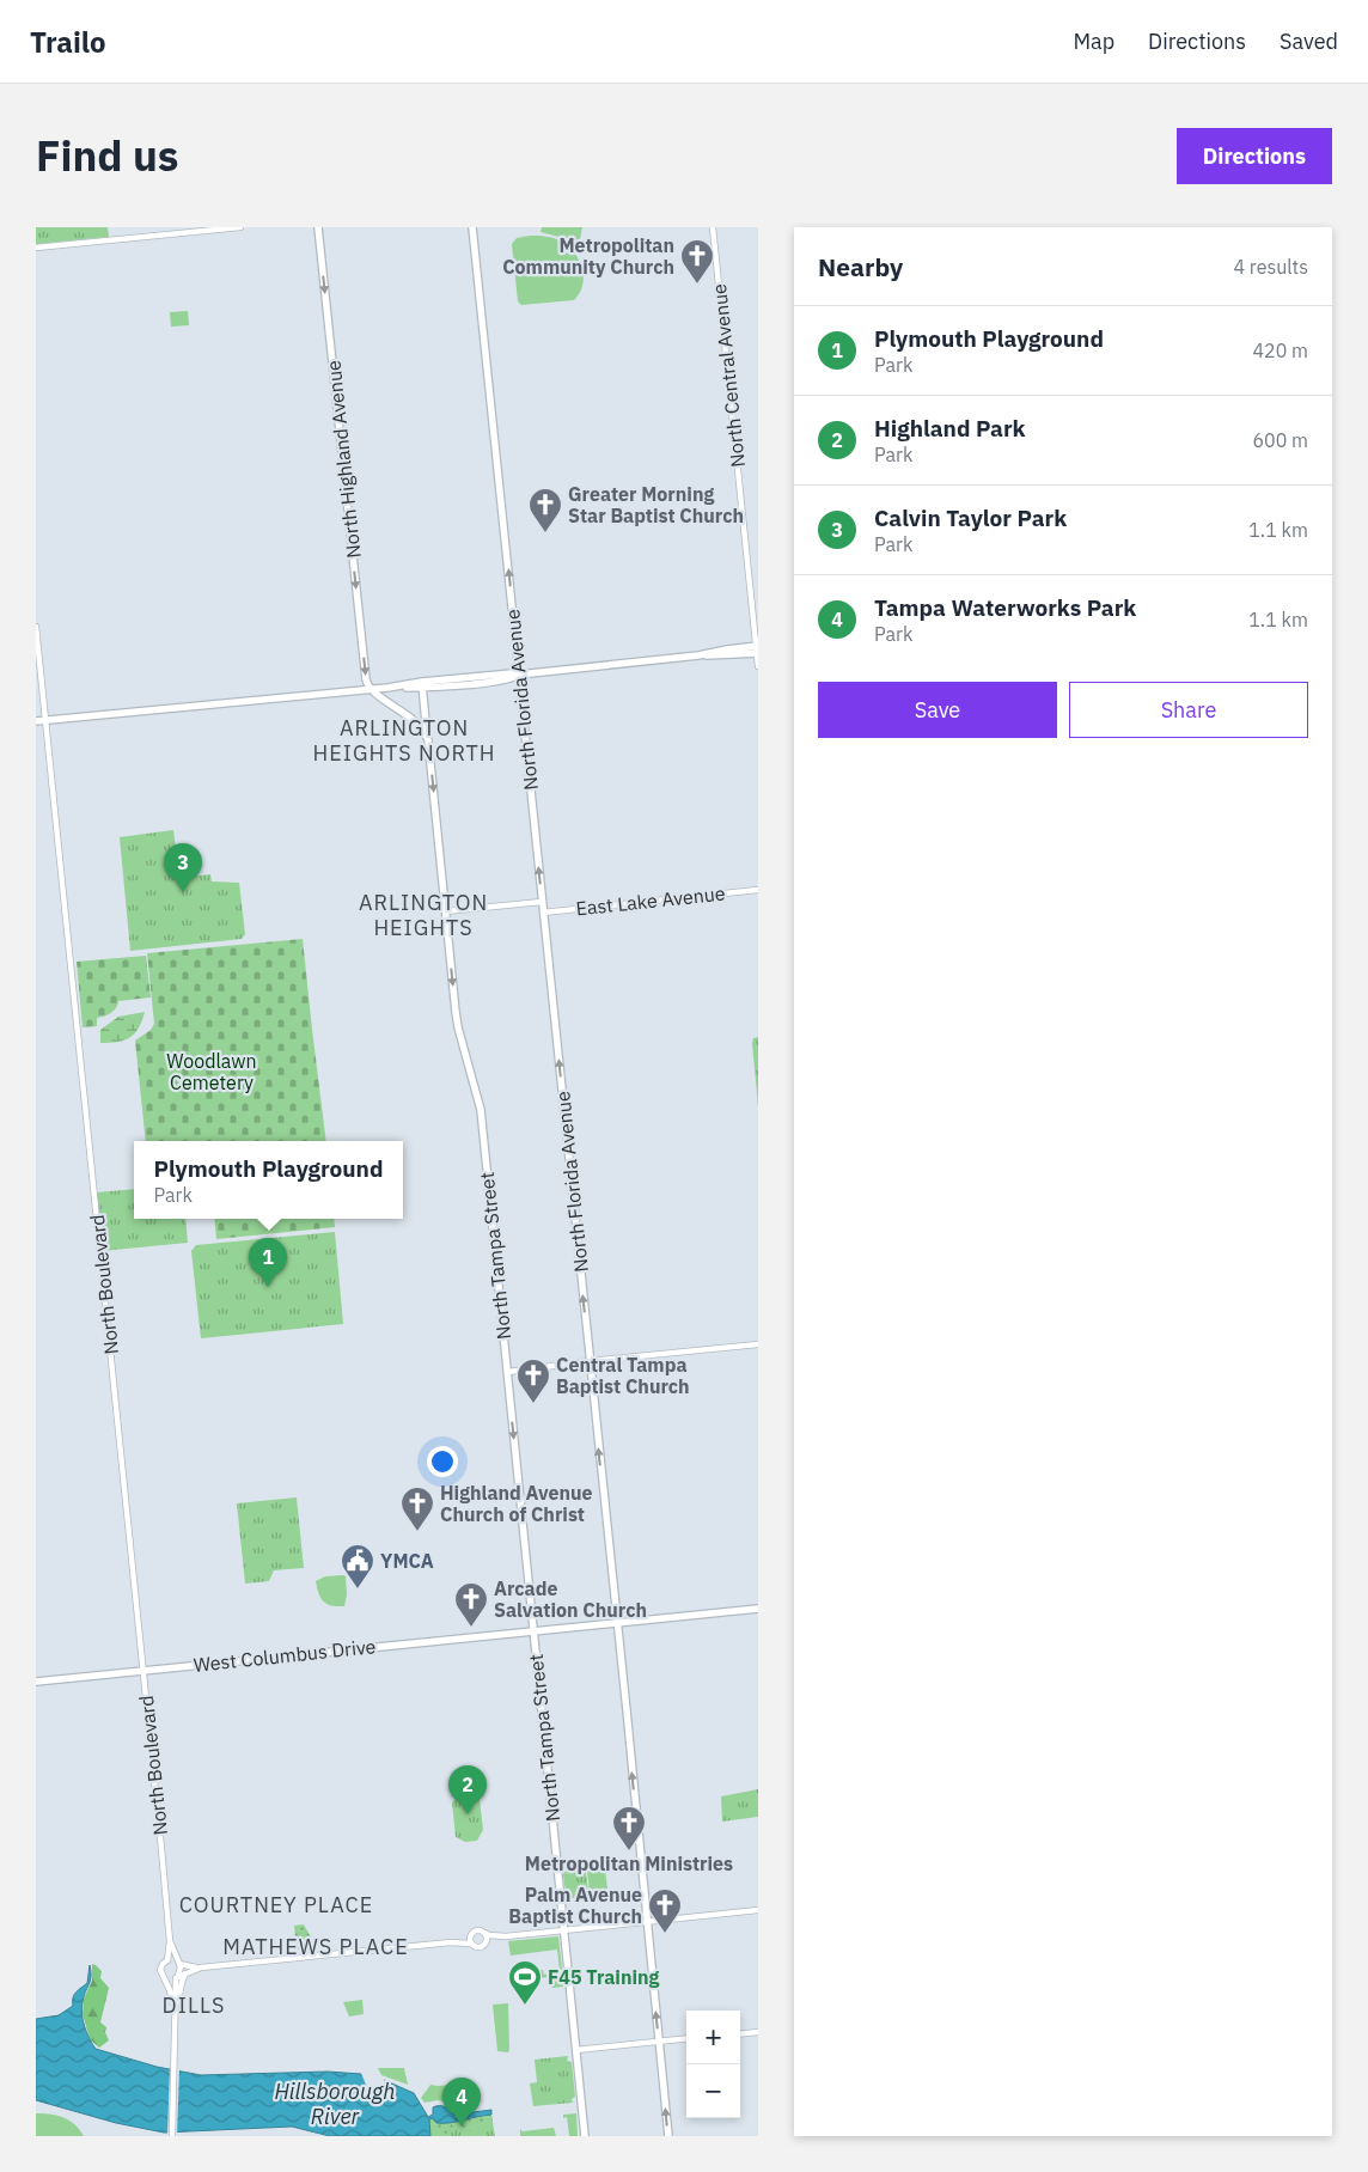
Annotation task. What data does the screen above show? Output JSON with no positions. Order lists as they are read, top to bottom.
{
  "streets": {
    "main road": [
      "North Highland Avenue",
      "North Florida Avenue",
      "North Tampa Street",
      "West Columbus Drive"
    ],
    "street": ["North Central Avenue", "East Lake Avenue", "North Boulevard"]
  },
  "crossings": [
    ["North Florida Avenue", "East Lake Avenue"],
    ["North Florida Avenue", "West Columbus Drive"],
    ["North Tampa Street", "West Columbus Drive"],
    ["North Boulevard", "West Columbus Drive"]
  ],
  "one_way": ["North Highland Avenue", "North Florida Avenue", "North Tampa Street"],
  "districts": [
    "ARLINGTON HEIGHTS NORTH",
    "ARLINGTON HEIGHTS",
    "COURTNEY PLACE",
    "MATHEWS PLACE",
    "DILLS"
  ],
  "water": ["Hillsborough River"],
  "parks": ["Woodlawn Cemetery"],
  "places": {
    "church": [
      "Metropolitan Community Church",
      "Greater Morning Star Baptist Church",
      "Central Tampa Baptist Church",
      "Highland Avenue Church of Christ",
      "Arcade Salvation Church",
      "Metropolitan Ministries",
      "Palm Avenue Baptist Church"
    ],
    "public building": ["YMCA"],
    "sports": ["F45 Training"]
  },
  "page": {
    "header": "Trailo",
    "nav": ["Map", "Directions", "Saved"],
    "title": "Find us",
    "buttons": [
      "Directions",
      ["Save", "Share"]
    ],
    "heading": ["Nearby", "4 results"],
    "list": [
      {
        "mark": "1",
        "name": "Plymouth Playground",
        "note": "Park",
        "value": "420 m"
      },
      {
        "mark": "2",
        "name": "Highland Park",
        "note": "Park",
        "value": "600 m"
      },
      {
        "mark": "3",
        "name": "Calvin Taylor Park",
        "note": "Park",
        "value": "1.1 km"
      },
      {
        "mark": "4",
        "name": "Tampa Waterworks Park",
        "note": "Park",
        "value": "1.1 km"
      }
    ],
    "pins": [
      "3",
      "1",
      "2",
      "4"
    ],
    "popup": ["Plymouth Playground", "Park"],
    "map_buttons": ["+", "−"]
  }
}
